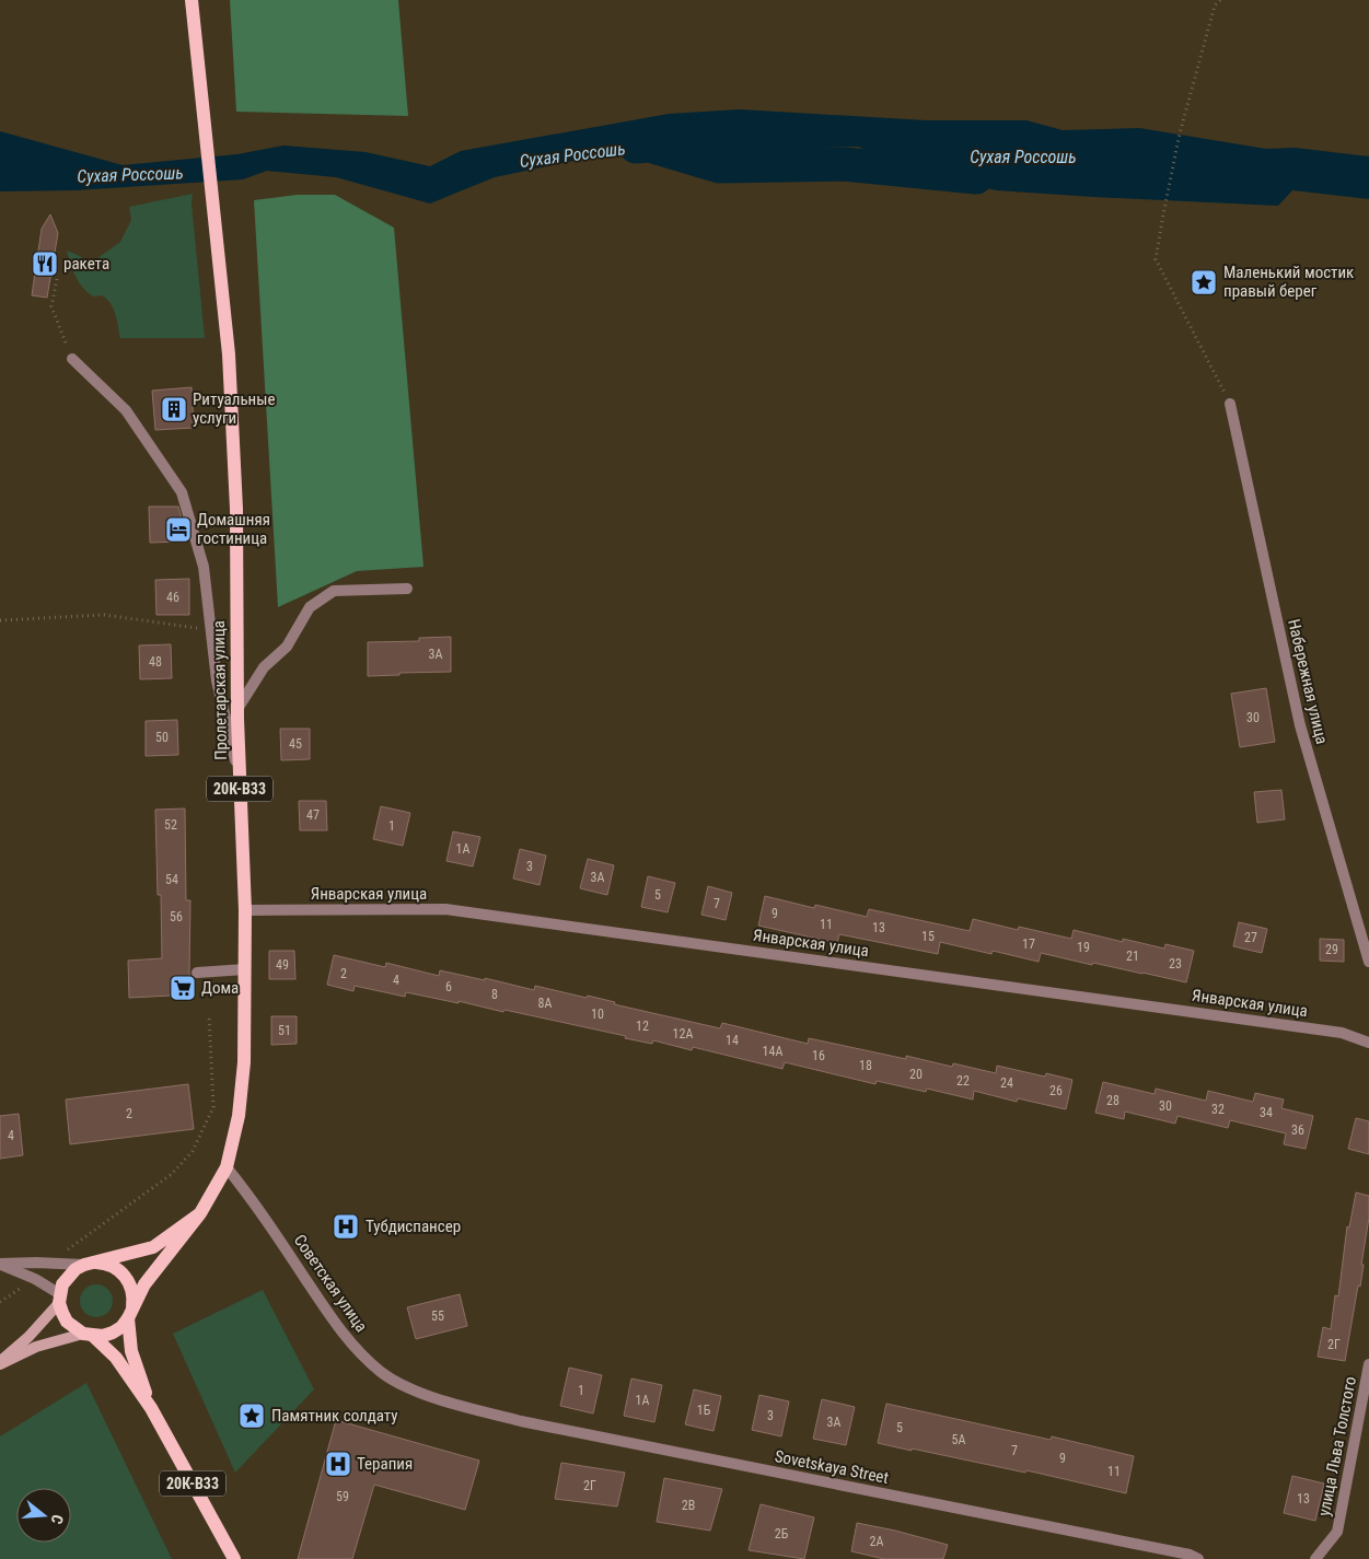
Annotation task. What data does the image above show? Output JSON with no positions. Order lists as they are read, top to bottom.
{
  "streets": {
    "main road": ["Пролетарская улица", "20К-В33"],
    "street": [
      "Набережная улица",
      "Январская улица",
      "Советская улица",
      "улица Льва Толстого"
    ]
  },
  "crossings": [
    ["Пролетарская улица", "20К-В33"],
    ["Пролетарская улица", "Январская улица"],
    ["Пролетарская улица", "Советская улица"]
  ],
  "water": ["Сухая Россошь"],
  "places": {
    "restaurant": ["ракета"],
    "place": ["Маленький мостик правый берег", "Памятник солдату"],
    "building": ["Ритуальные услуги"],
    "hotel": ["Домашняя гостиница"],
    "supermarket": ["Дома"],
    "hospital": ["Тубдиспансер", "Терапия"]
  },
  "house_numbers": [
    "46",
    "3А",
    "48",
    "30",
    "50",
    "45",
    "47",
    "52",
    "1",
    "1А",
    "3",
    "3А",
    "54",
    "5",
    "7",
    "9",
    "56",
    "11",
    "13",
    "15",
    "27",
    "17",
    "19",
    "29",
    "21",
    "23",
    "49",
    "2",
    "4",
    "6",
    "8",
    "8А",
    "10",
    "12",
    "51",
    "12А",
    "14",
    "14А",
    "16",
    "18",
    "20",
    "22",
    "24",
    "26",
    "28",
    "30",
    "32",
    "34",
    "2",
    "36",
    "4",
    "55",
    "2Г",
    "1",
    "1А",
    "1Б",
    "3",
    "3А",
    "5",
    "5А",
    "7",
    "9",
    "11",
    "2Г",
    "59",
    "13",
    "2В",
    "2Б",
    "2А"
  ],
  "north": "right"
}
